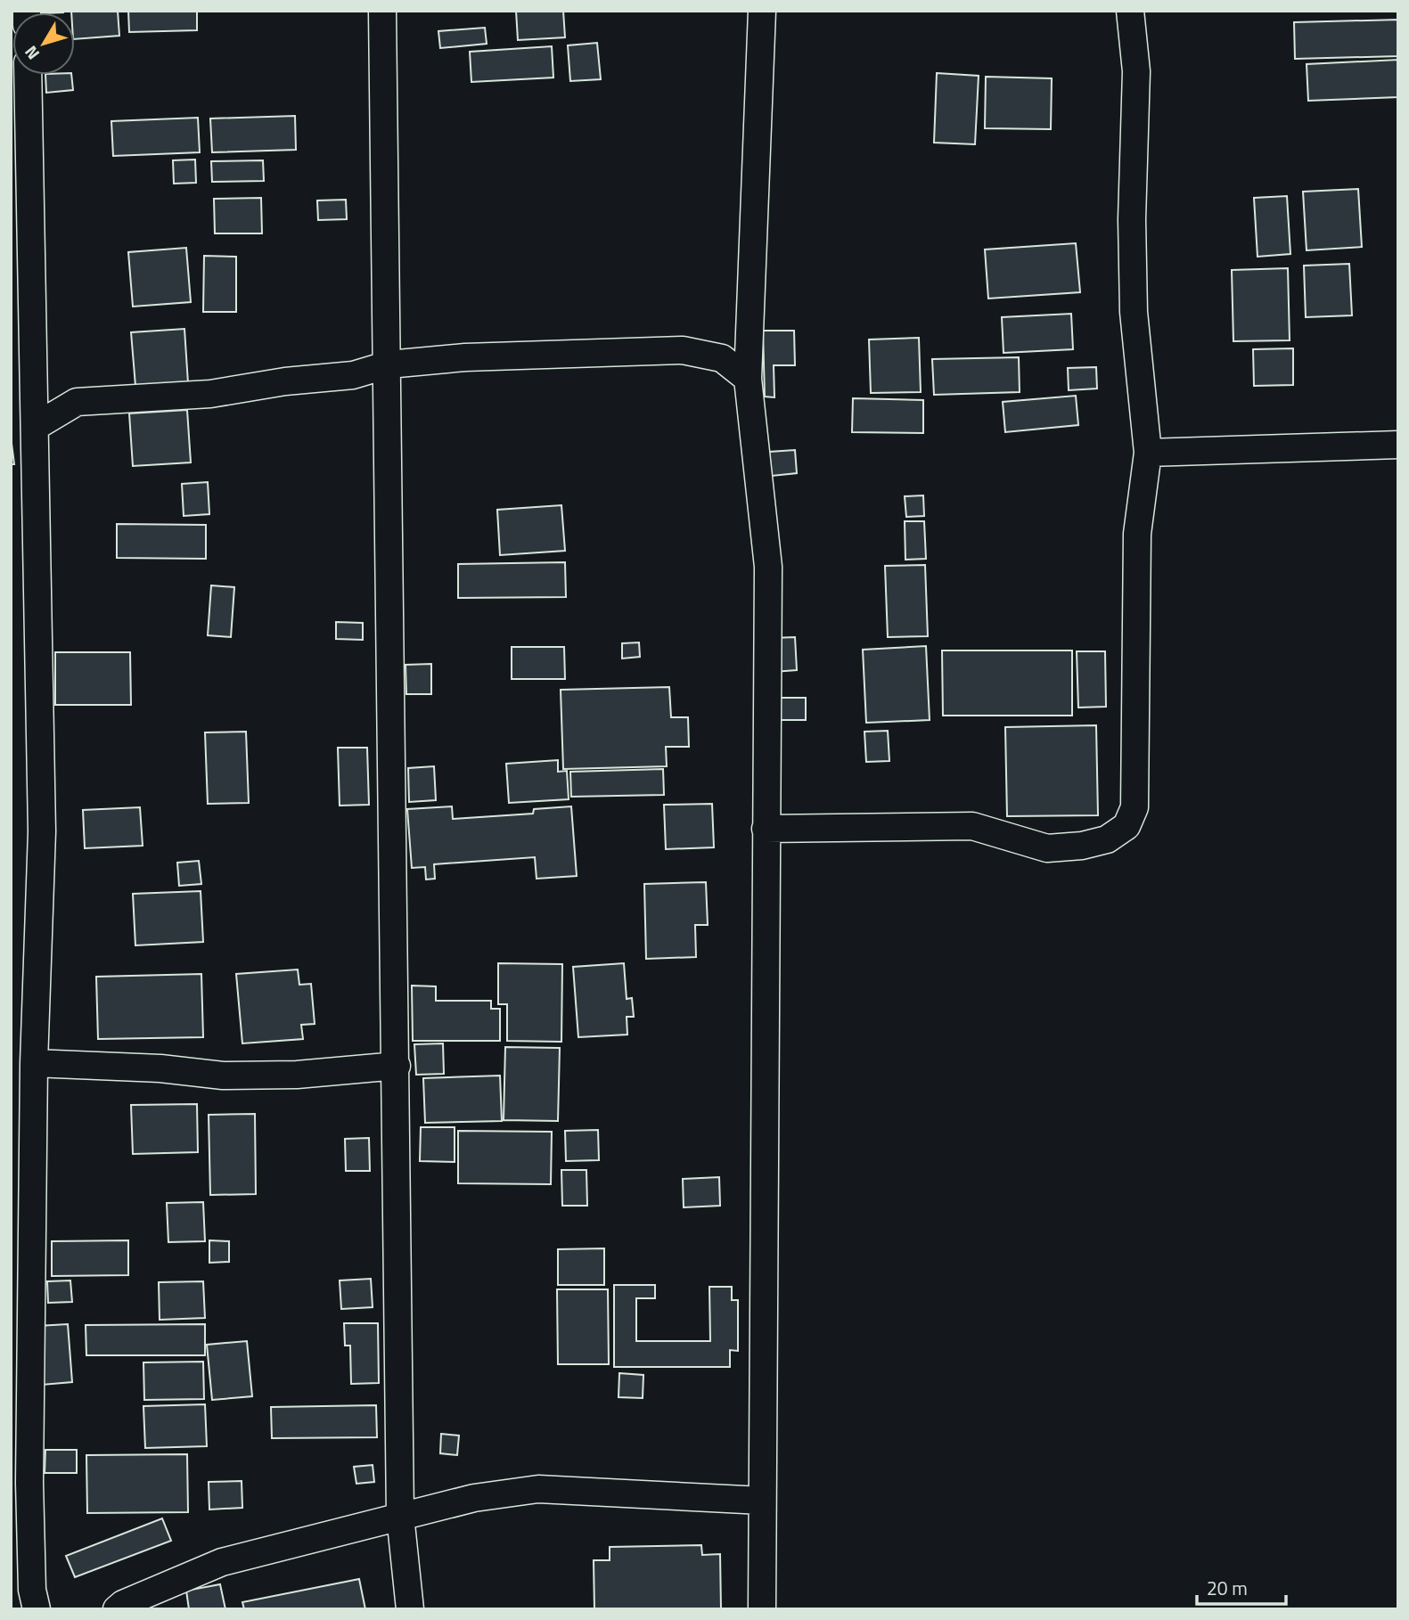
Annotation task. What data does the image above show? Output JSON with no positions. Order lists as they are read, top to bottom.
{
  "scale_bar": "20 m",
  "north": "bottom left"
}
